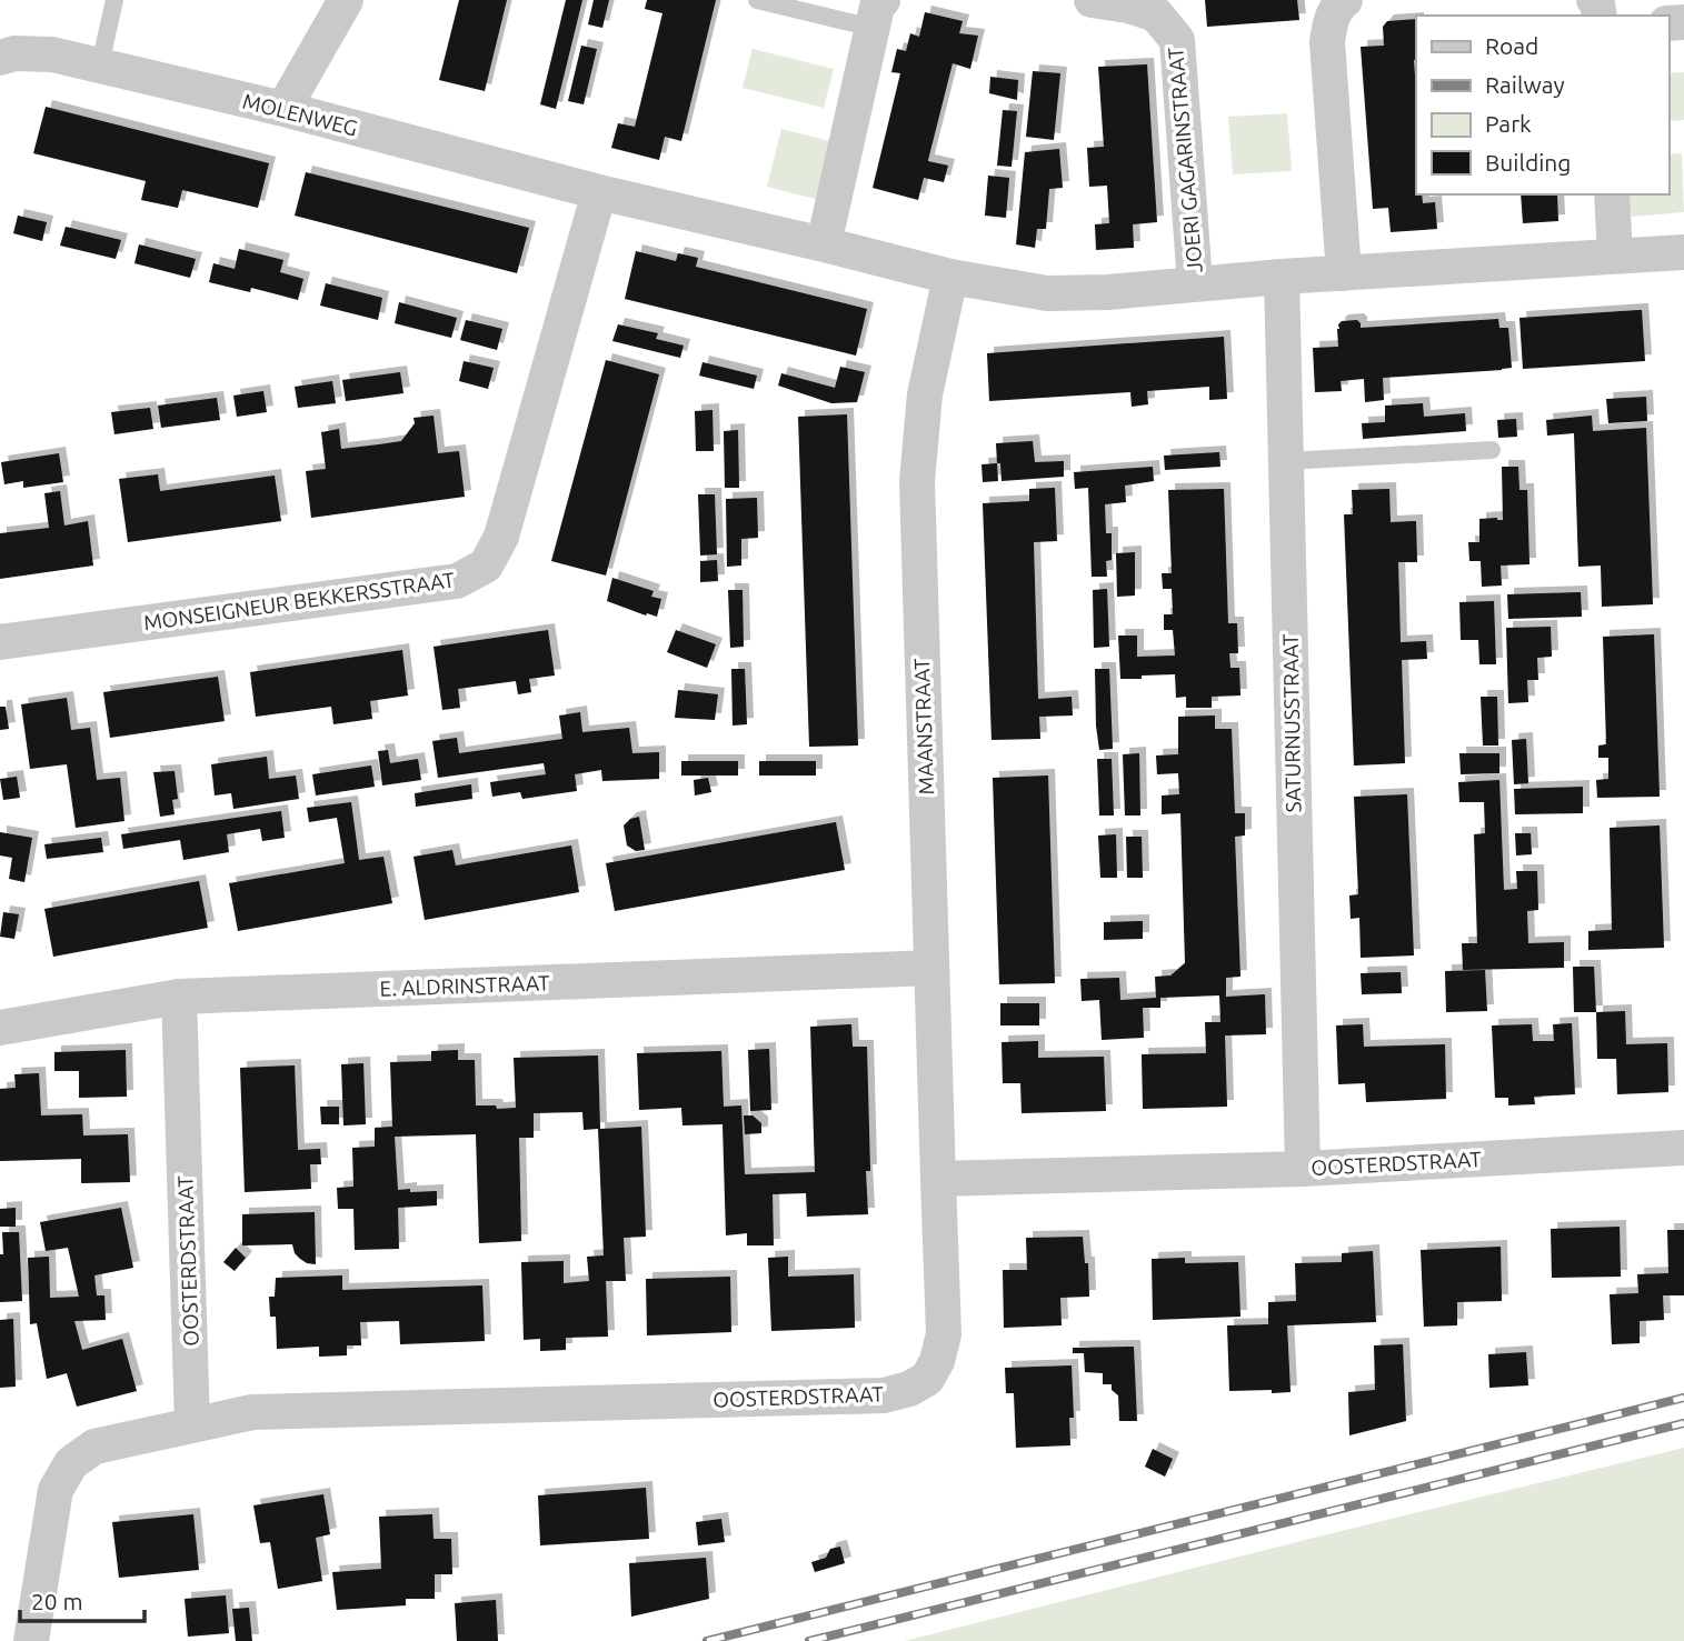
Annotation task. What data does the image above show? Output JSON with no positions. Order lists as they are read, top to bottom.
{
  "streets": {
    "street": [
      "MOLENWEG",
      "JOERI GAGARINSTRAAT",
      "MONSEIGNEUR BEKKERSSTRAAT",
      "SATURNUSSTRAAT",
      "MAANSTRAAT",
      "E. ALDRINSTRAAT",
      "OOSTERDSTRAAT"
    ]
  },
  "crossings": [
    ["MOLENWEG", "JOERI GAGARINSTRAAT"],
    ["MOLENWEG", "MONSEIGNEUR BEKKERSSTRAAT"],
    ["JOERI GAGARINSTRAAT", "MONSEIGNEUR BEKKERSSTRAAT"],
    ["JOERI GAGARINSTRAAT", "SATURNUSSTRAAT"],
    ["JOERI GAGARINSTRAAT", "MAANSTRAAT"],
    ["SATURNUSSTRAAT", "OOSTERDSTRAAT"],
    ["MAANSTRAAT", "E. ALDRINSTRAAT"],
    ["MAANSTRAAT", "OOSTERDSTRAAT"],
    ["E. ALDRINSTRAAT", "OOSTERDSTRAAT"]
  ],
  "legend": [
    "Road",
    "Railway",
    "Park",
    "Building"
  ],
  "scale_bar": "20 m"
}
